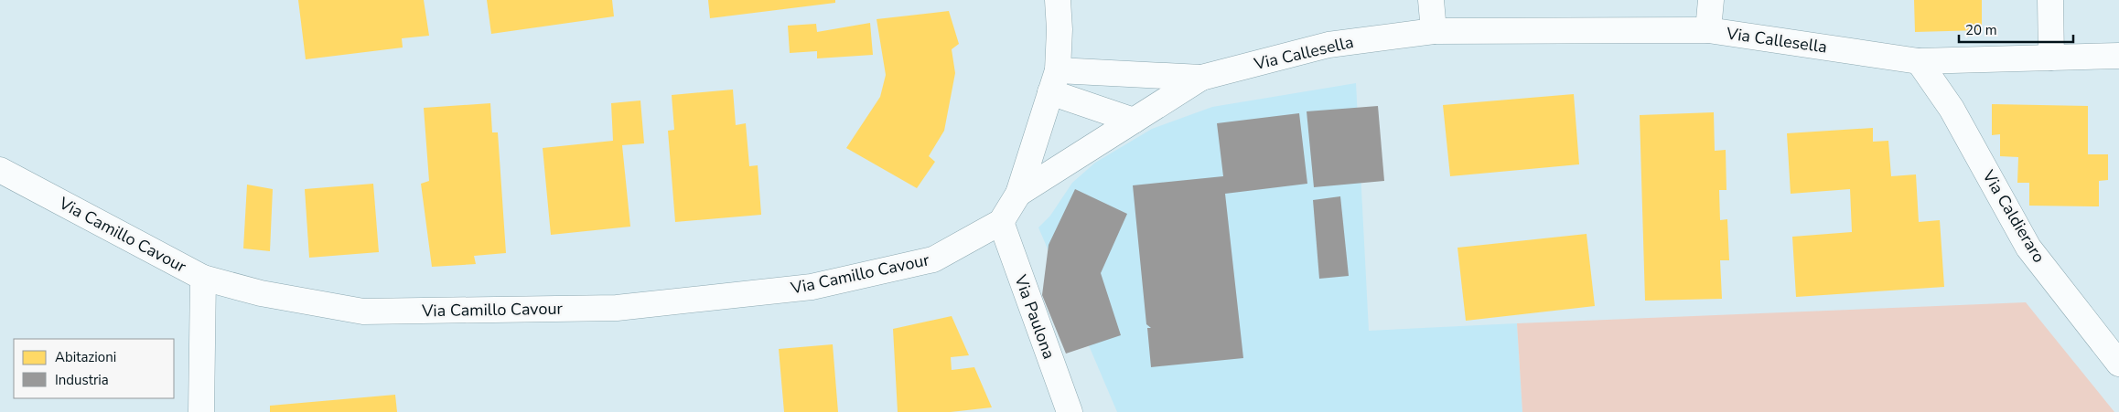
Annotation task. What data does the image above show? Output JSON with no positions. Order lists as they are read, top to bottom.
{
  "streets": {
    "street": [
      "Via Callesella",
      "Via Caldieraro",
      "Via Camillo Cavour",
      "Via Paulona"
    ]
  },
  "crossings": [
    ["Via Callesella", "Via Caldieraro"],
    ["Via Camillo Cavour", "Via Paulona"]
  ],
  "legend": ["Abitazioni", "Industria"],
  "scale_bar": "20 m"
}
